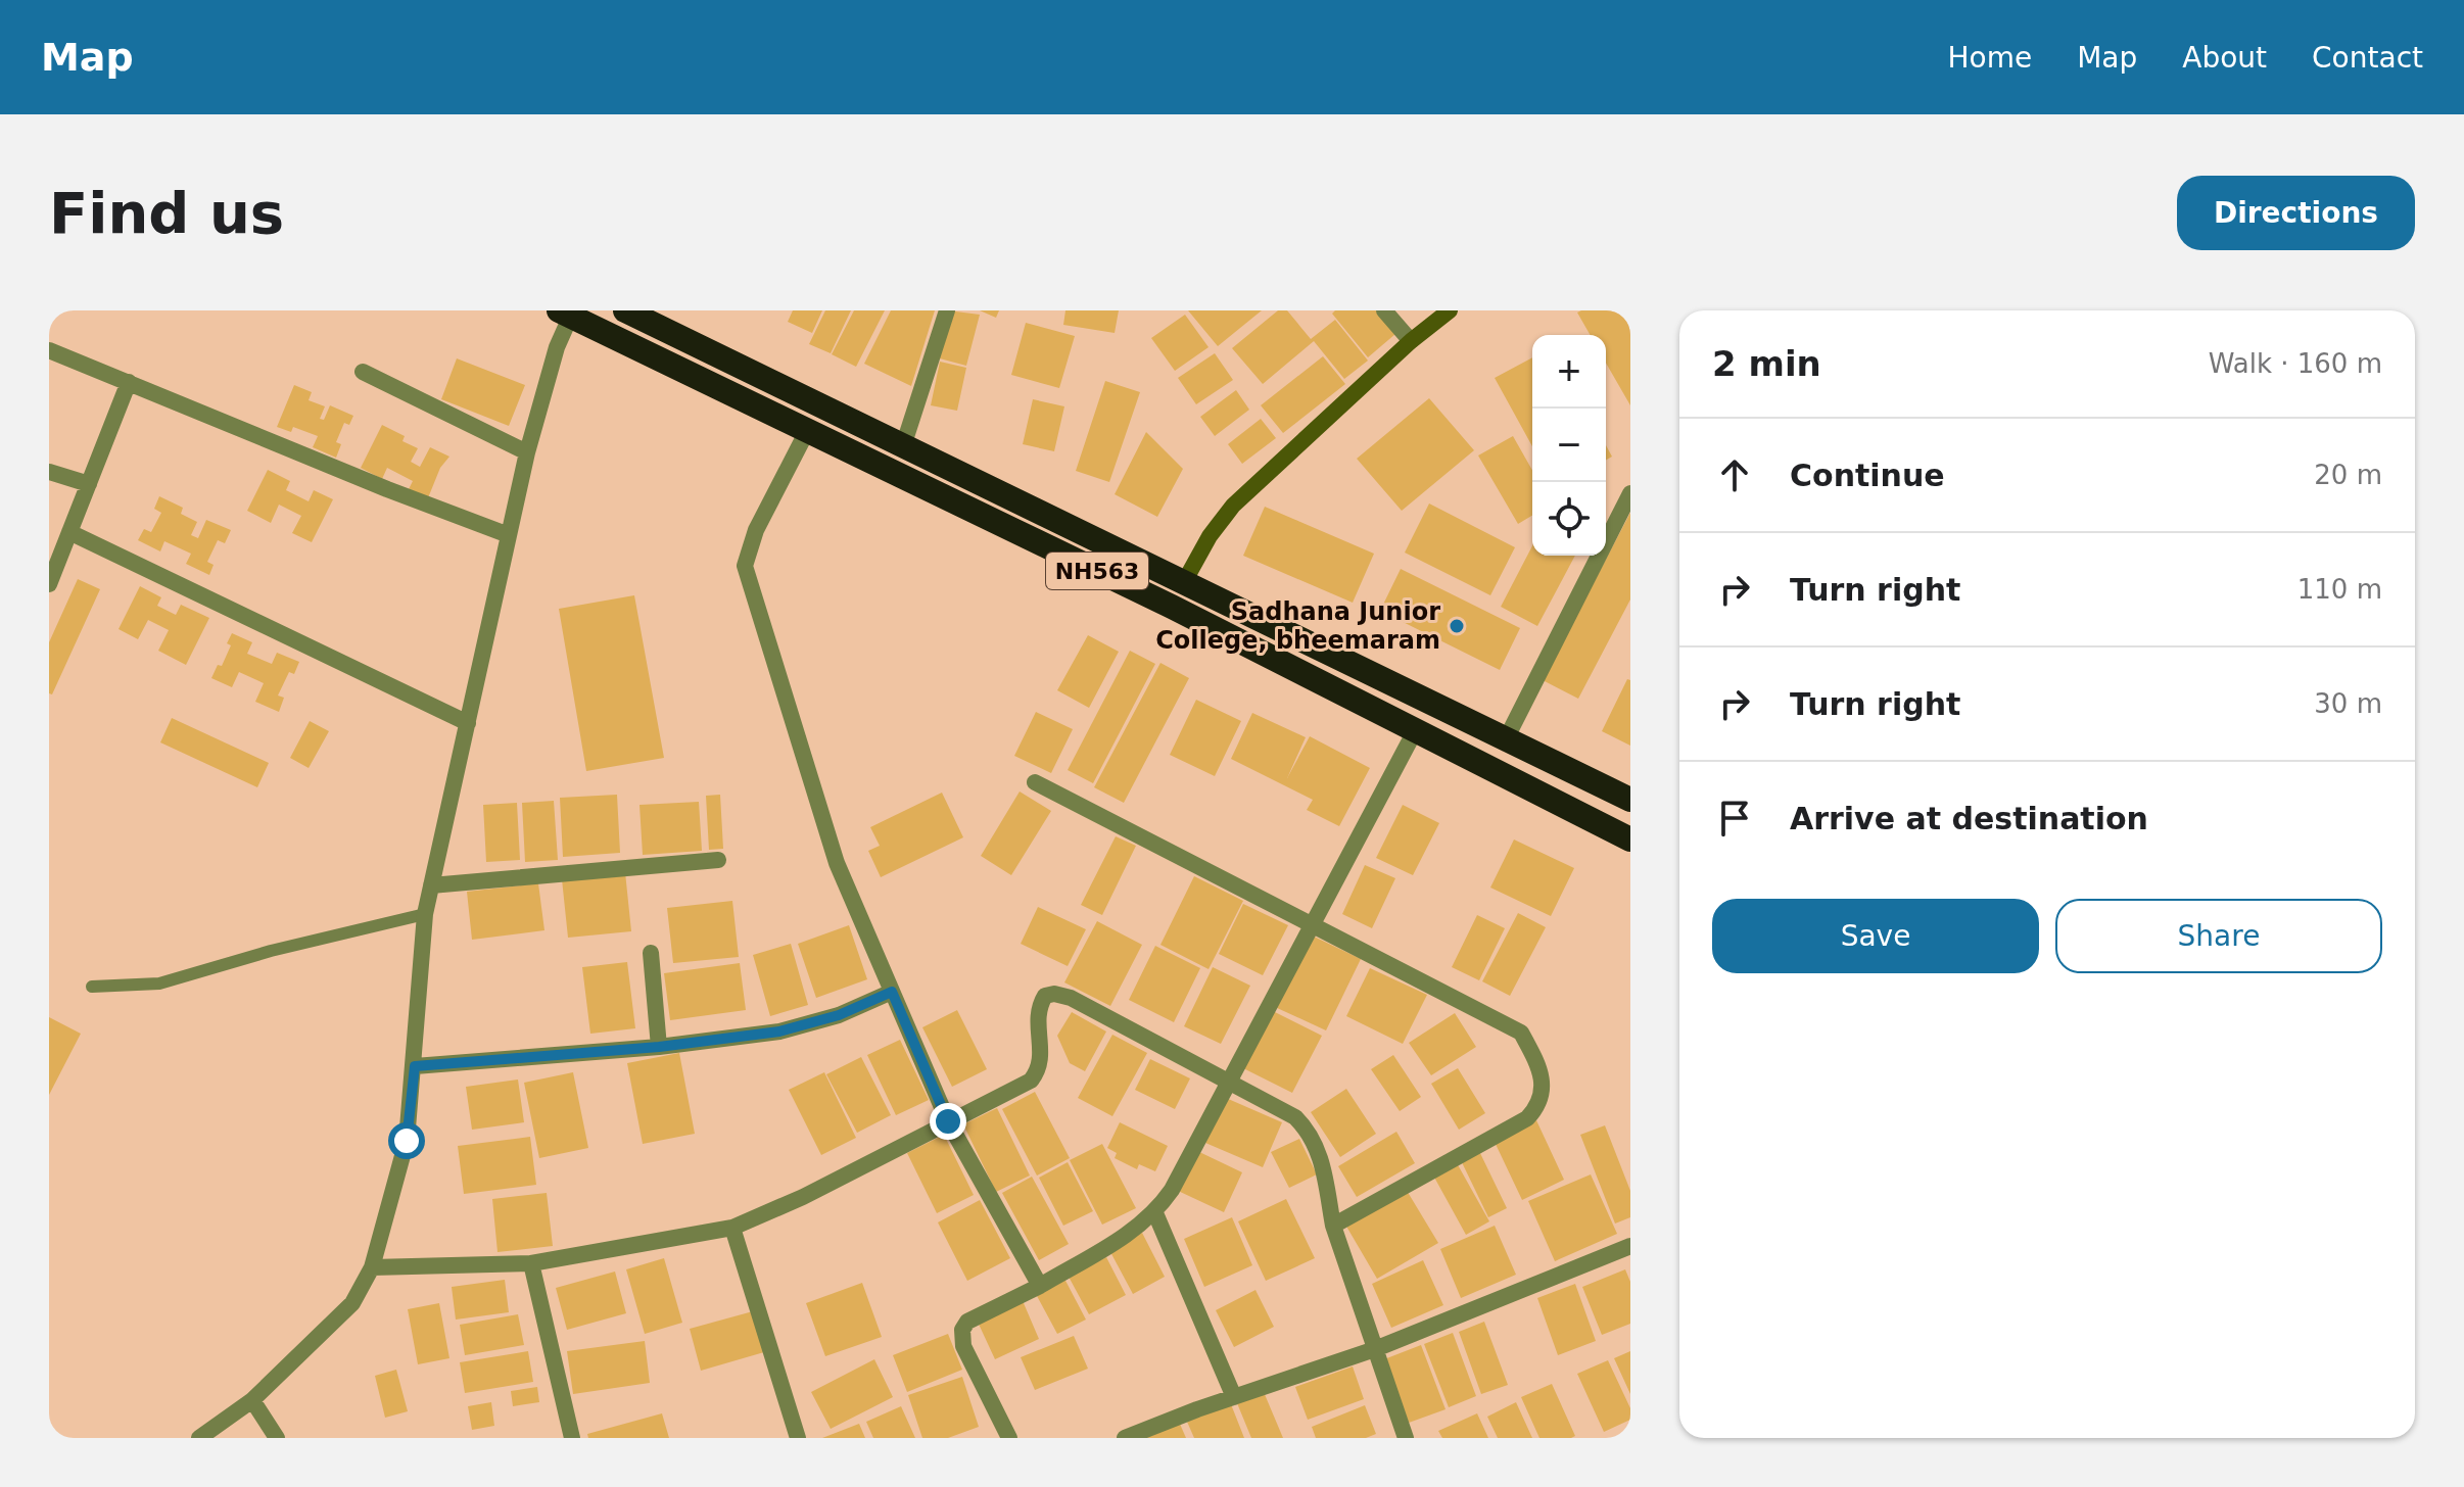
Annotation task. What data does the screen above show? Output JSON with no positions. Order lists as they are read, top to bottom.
{
  "streets": {
    "highway": ["NH563"]
  },
  "places": ["Sadhana Junior College, bheemaram"],
  "page": {
    "header": "Map",
    "nav": [
      "Home",
      "Map",
      "About",
      "Contact"
    ],
    "buttons": [
      "Directions",
      ["Save", "Share"]
    ],
    "title": "Find us",
    "heading": ["2 min", "Walk · 160 m"],
    "map_buttons": ["+", "−"],
    "list": [
      ["Continue", "20 m"],
      ["Turn right", "110 m"],
      ["Turn right", "30 m"],
      "Arrive at destination"
    ]
  }
}
